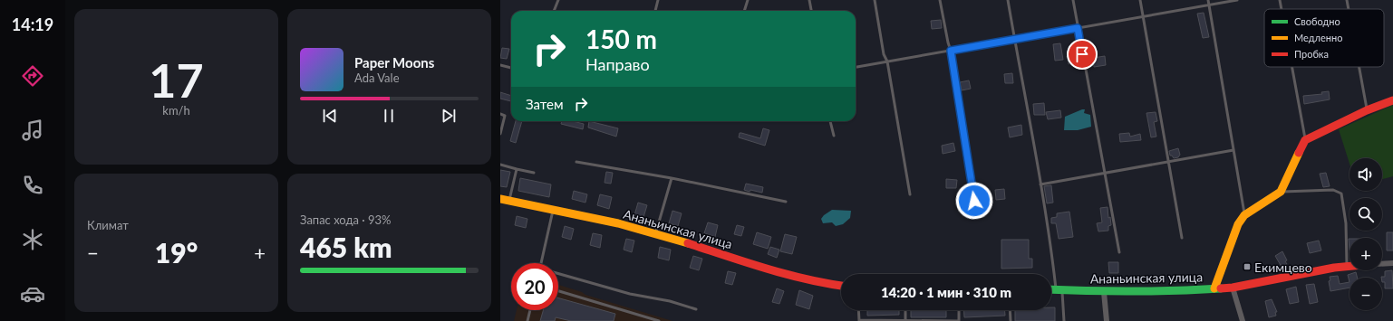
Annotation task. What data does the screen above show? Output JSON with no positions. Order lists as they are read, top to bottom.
{
  "streets": {
    "street": ["Ананьинская улица"]
  },
  "places": {
    "transit": ["Екимцево"]
  },
  "legend": ["Свободно", "Медленно", "Пробка"],
  "page": {
    "tabs": "14:19",
    "tile": [
      ["17", "km/h"],
      "Климат",
      ["Запас хода · 93%", "465 km"]
    ],
    "turn": ["150 m", "Направо"],
    "song": ["Paper Moons", "Ada Vale"],
    "then": "Затем",
    "map_buttons": ["+", "−"],
    "heat": ["−", "19°", "+"],
    "limit": "20",
    "trip": "14:20 · 1 мин · 310 m"
  }
}
